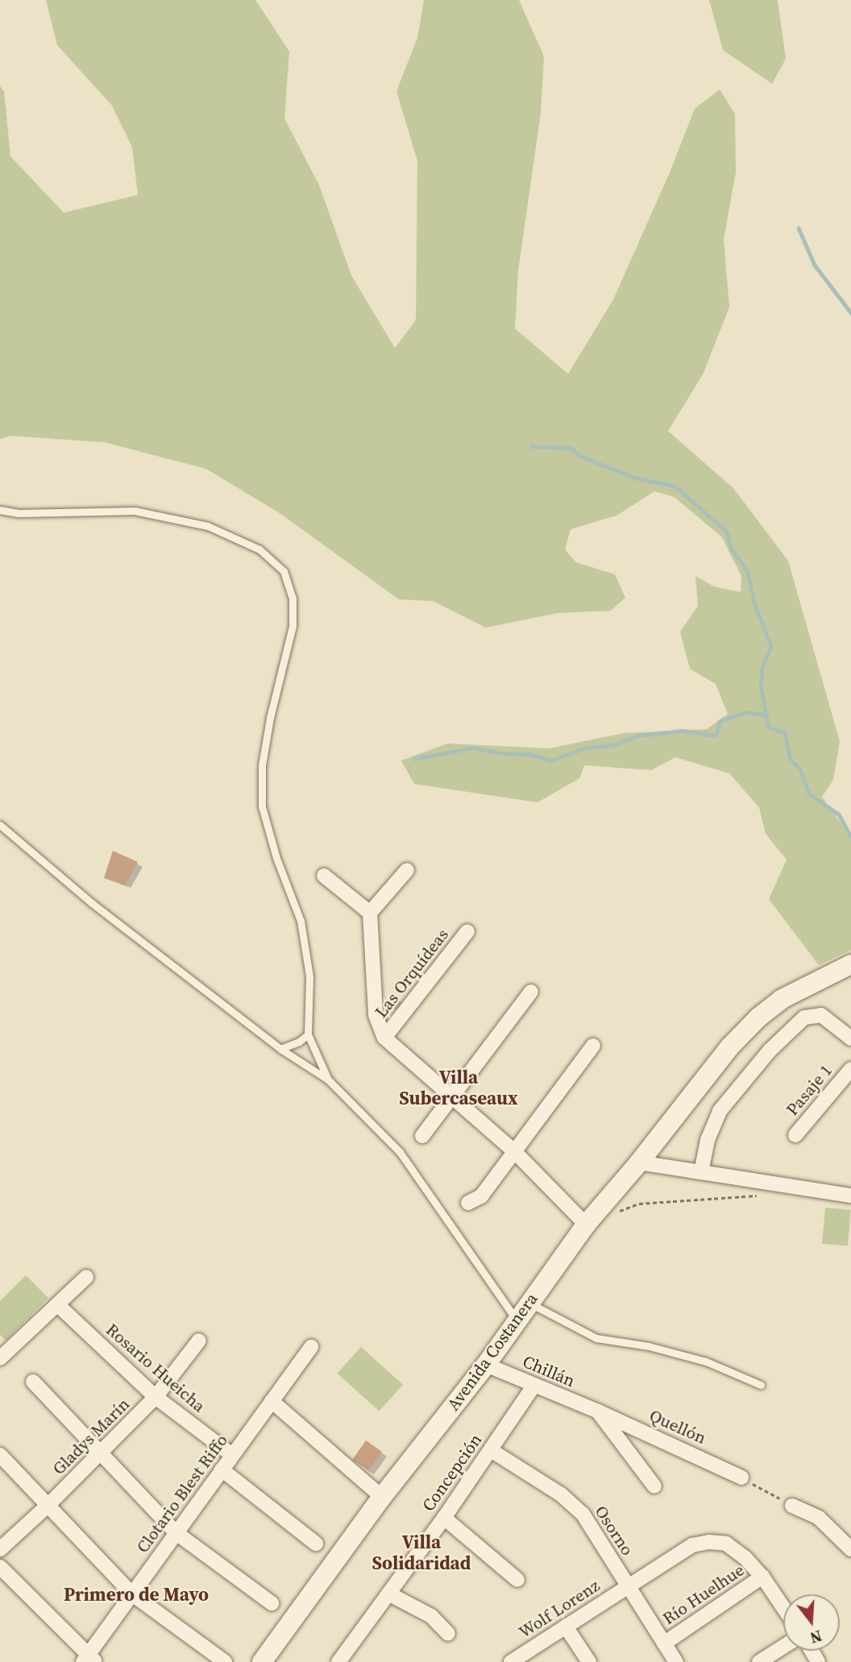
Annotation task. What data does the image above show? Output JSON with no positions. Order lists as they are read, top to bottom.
{
  "streets": {
    "street": [
      "Las Orquídeas",
      "Pasaje 1",
      "Avenida Costanera",
      "Rosario Hueicha",
      "Chillán",
      "Quellón",
      "Gladys Marín",
      "Concepción",
      "Clotario Blest Riffo",
      "Osorno",
      "Río Huelhue",
      "Wolf Lorenz"
    ]
  },
  "crossings": [
    ["Avenida Costanera", "Chillán"],
    ["Rosario Hueicha", "Gladys Marín"],
    ["Rosario Hueicha", "Clotario Blest Riffo"],
    ["Chillán", "Quellón"],
    ["Chillán", "Concepción"],
    ["Concepción", "Osorno"],
    ["Osorno", "Río Huelhue"],
    ["Osorno", "Wolf Lorenz"],
    ["Río Huelhue", "Wolf Lorenz"]
  ],
  "districts": ["Villa Subercaseaux", "Villa Solidaridad", "Primero de Mayo"],
  "north": "bottom"
}
